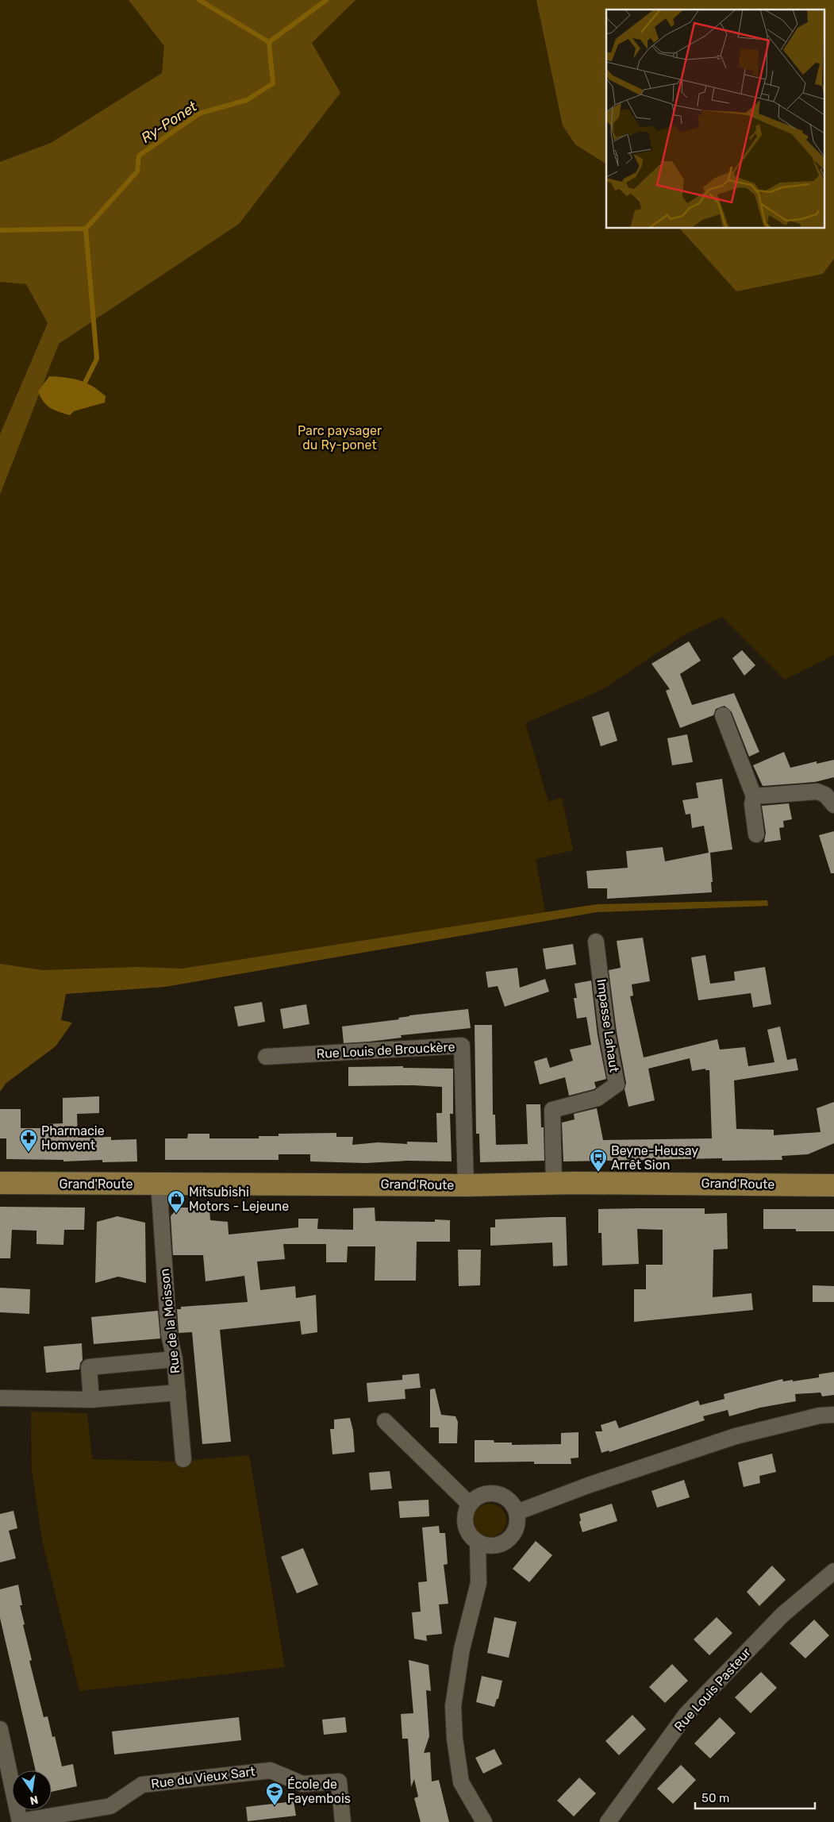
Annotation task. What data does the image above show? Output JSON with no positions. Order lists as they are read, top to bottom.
{
  "streets": {
    "main road": ["Grand'Route"],
    "street": [
      "Impasse Lahaut",
      "Rue Louis de Brouckère",
      "Rue de la Moisson",
      "Rue Louis Pasteur",
      "Rue du Vieux Sart"
    ]
  },
  "crossings": [
    ["Impasse Lahaut", "Grand'Route"],
    ["Rue Louis de Brouckère", "Grand'Route"],
    ["Grand'Route", "Rue de la Moisson"]
  ],
  "water": ["Ry-Ponet"],
  "parks": ["Parc paysager du Ry-ponet"],
  "places": {
    "pharmacy": ["Pharmacie Homvent"],
    "bus stop": ["Beyne-Heusay Arrêt Sion"],
    "shop": ["Mitsubishi Motors - Lejeune"],
    "school or university": ["École de Fayembois"]
  },
  "scale_bar": "50 m",
  "north": "bottom"
}
